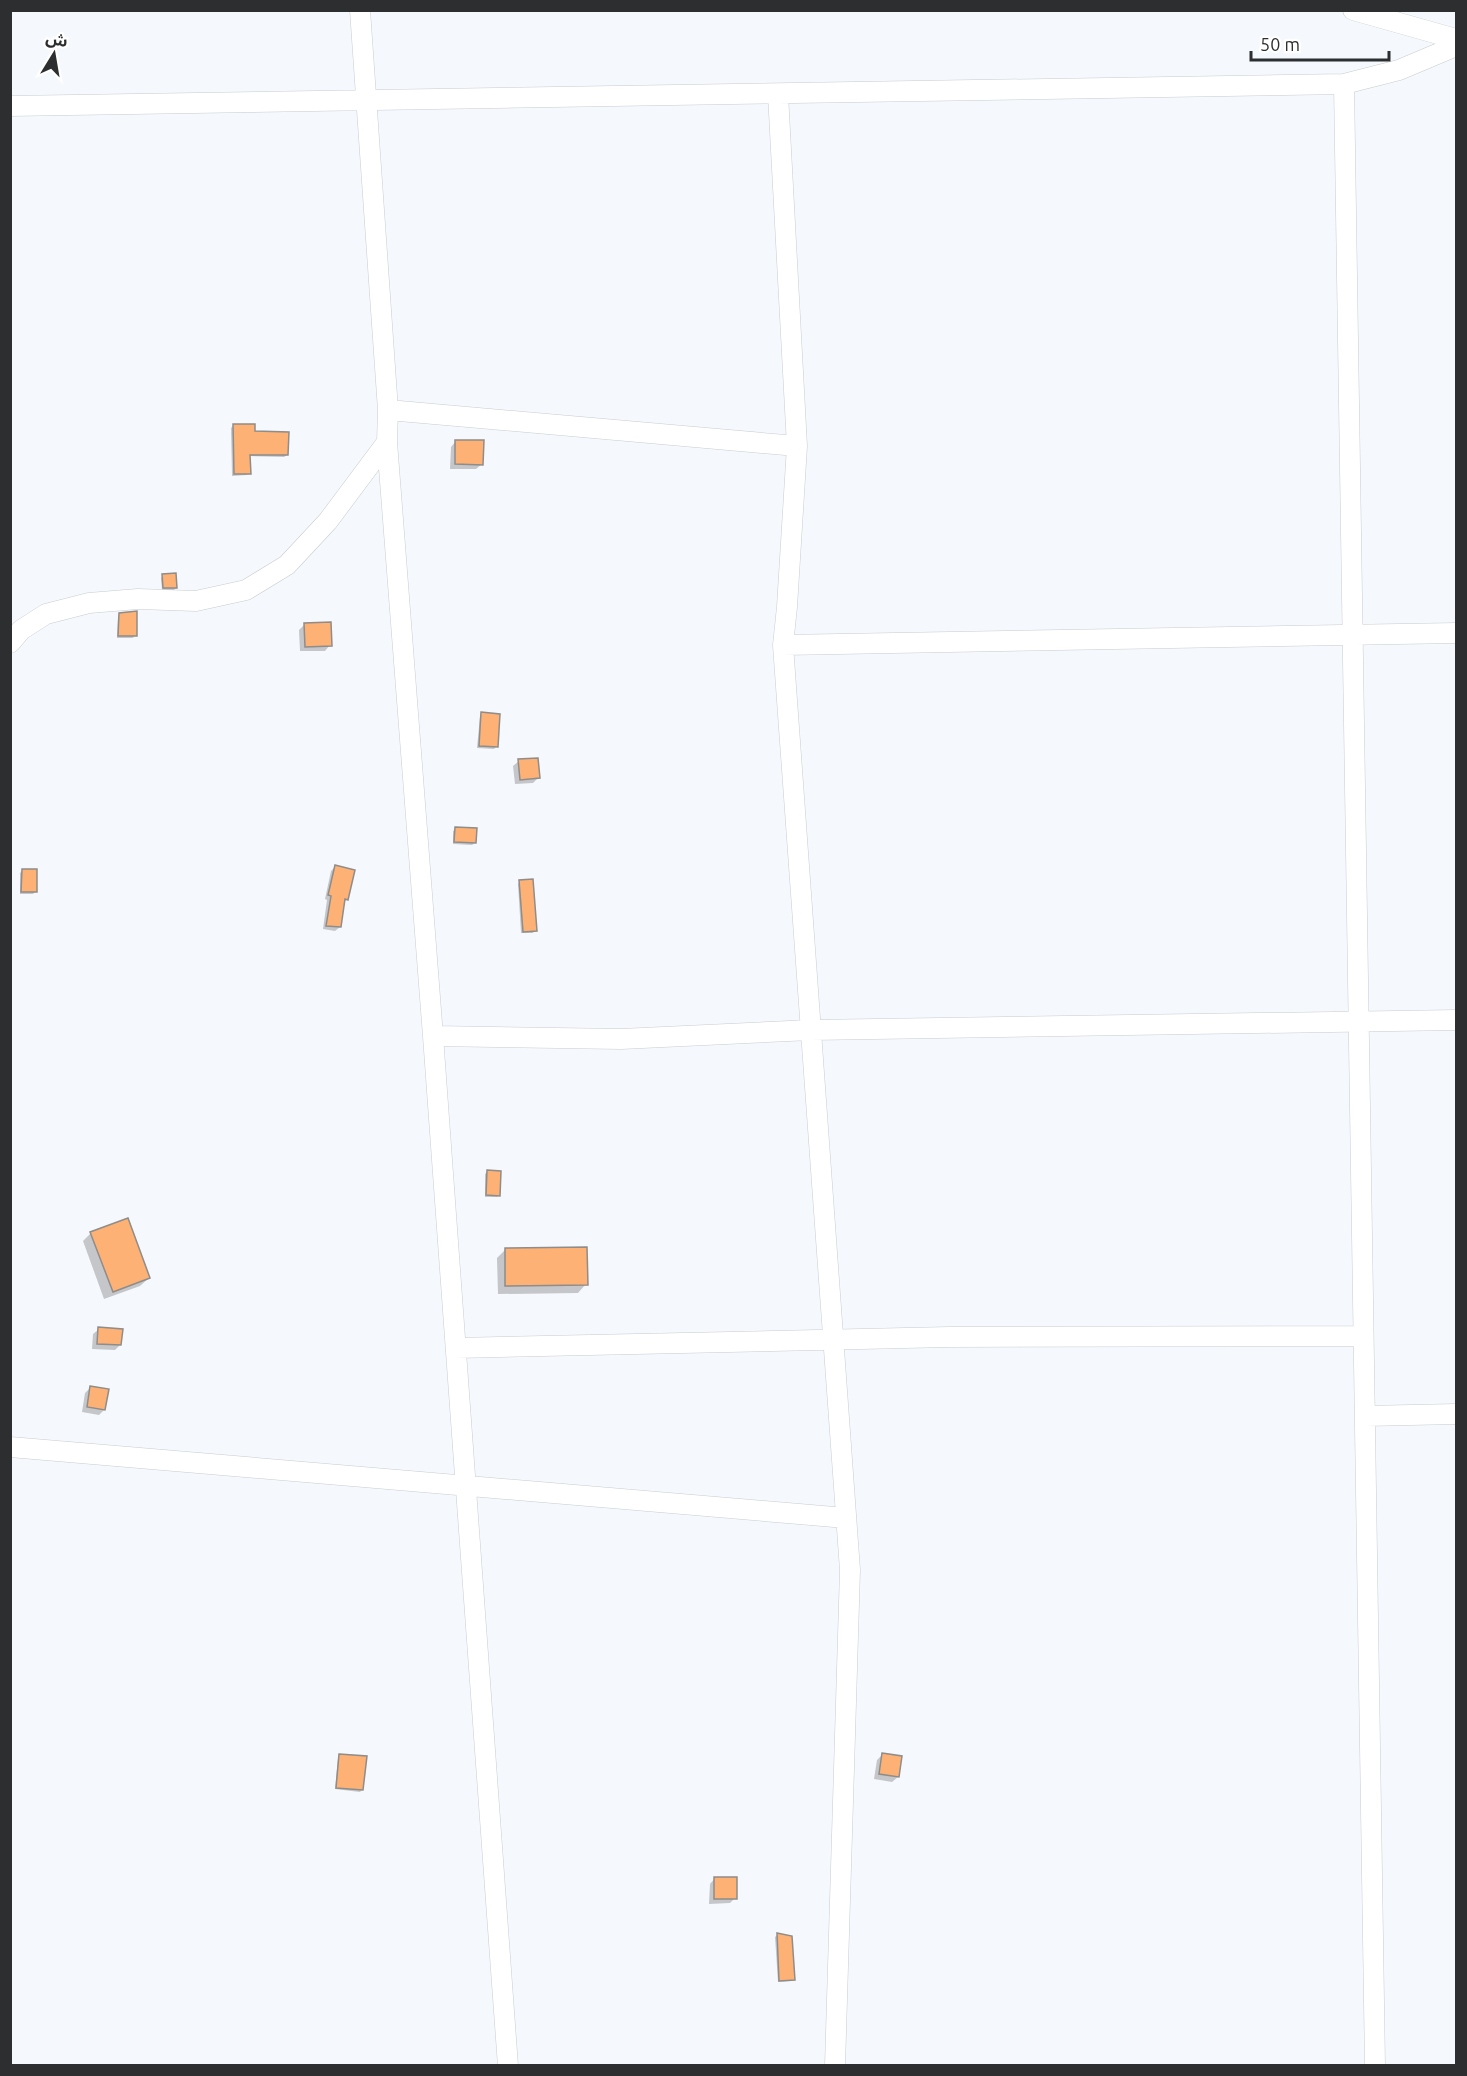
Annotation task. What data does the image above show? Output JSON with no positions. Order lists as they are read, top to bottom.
{
  "scale_bar": "50 m",
  "north": "top"
}
